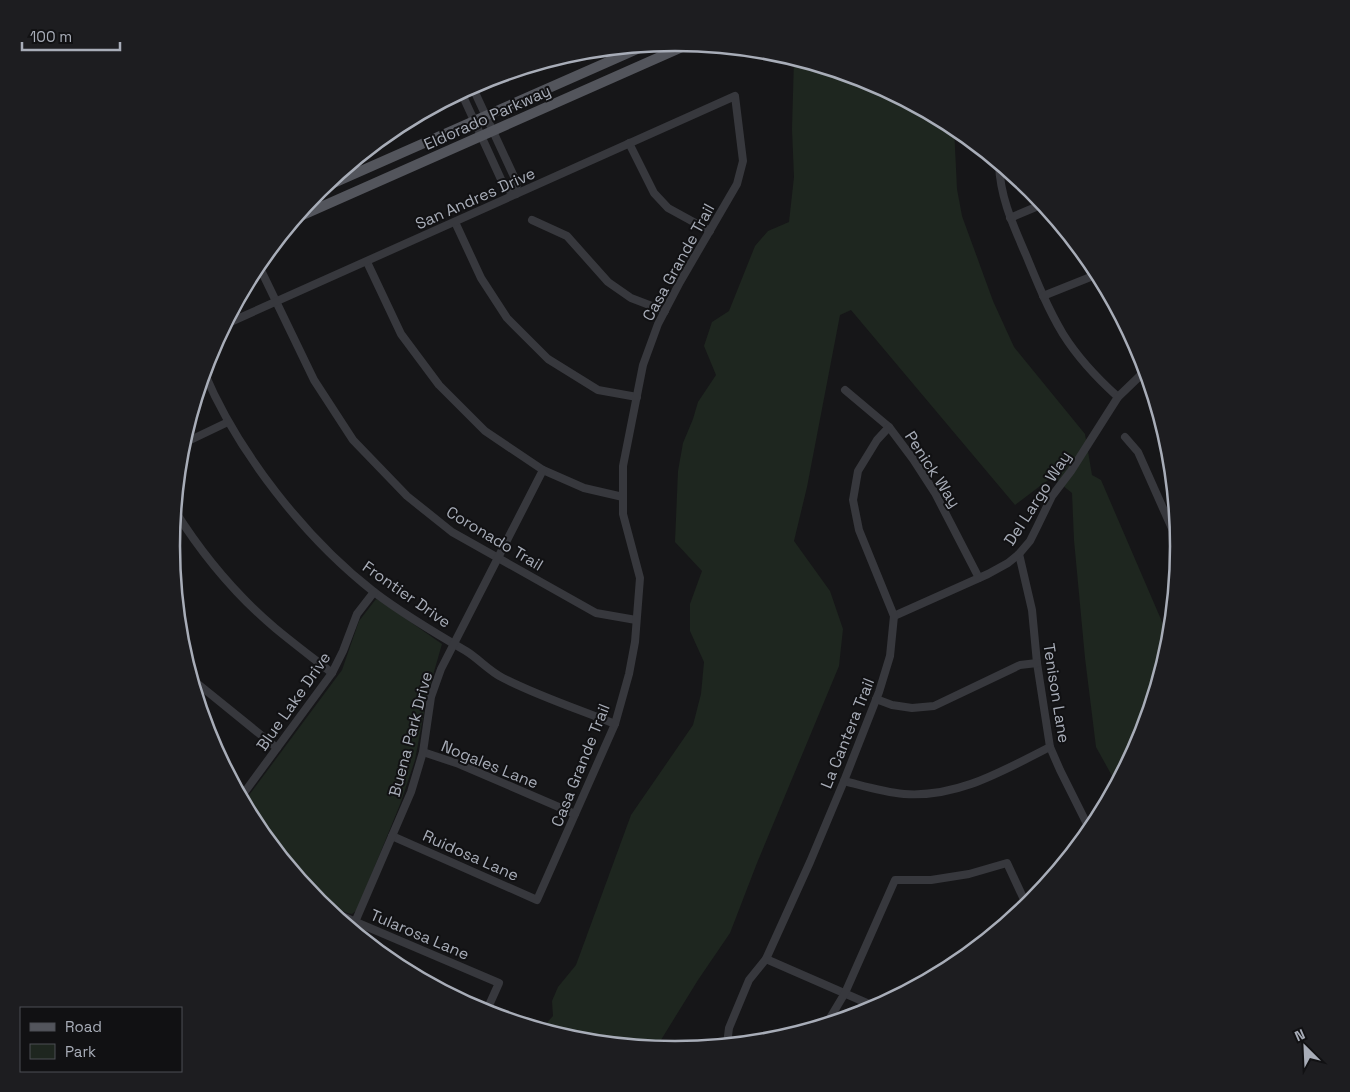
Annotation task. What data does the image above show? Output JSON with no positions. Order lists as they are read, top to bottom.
{
  "streets": {
    "main road": ["Eldorado Parkway"],
    "street": [
      "San Andres Drive",
      "Casa Grande Trail",
      "Penick Way",
      "Del Largo Way",
      "Coronado Trail",
      "Frontier Drive",
      "Tenison Lane",
      "Blue Lake Drive",
      "La Cantera Trail",
      "Buena Park Drive",
      "Nogales Lane",
      "Ruidosa Lane",
      "Tularosa Lane"
    ]
  },
  "crossings": [
    ["San Andres Drive", "Casa Grande Trail"],
    ["San Andres Drive", "Coronado Trail"],
    ["Casa Grande Trail", "Coronado Trail"],
    ["Casa Grande Trail", "Frontier Drive"],
    ["Casa Grande Trail", "Nogales Lane"],
    ["Casa Grande Trail", "Ruidosa Lane"],
    ["Penick Way", "Del Largo Way"],
    ["Penick Way", "La Cantera Trail"],
    ["Del Largo Way", "Tenison Lane"],
    ["Del Largo Way", "La Cantera Trail"],
    ["Coronado Trail", "Buena Park Drive"],
    ["Frontier Drive", "Blue Lake Drive"],
    ["Frontier Drive", "Buena Park Drive"],
    ["Buena Park Drive", "Nogales Lane"],
    ["Buena Park Drive", "Ruidosa Lane"]
  ],
  "legend": ["Road", "Park"],
  "scale_bar": "100 m",
  "north": "top left"
}
